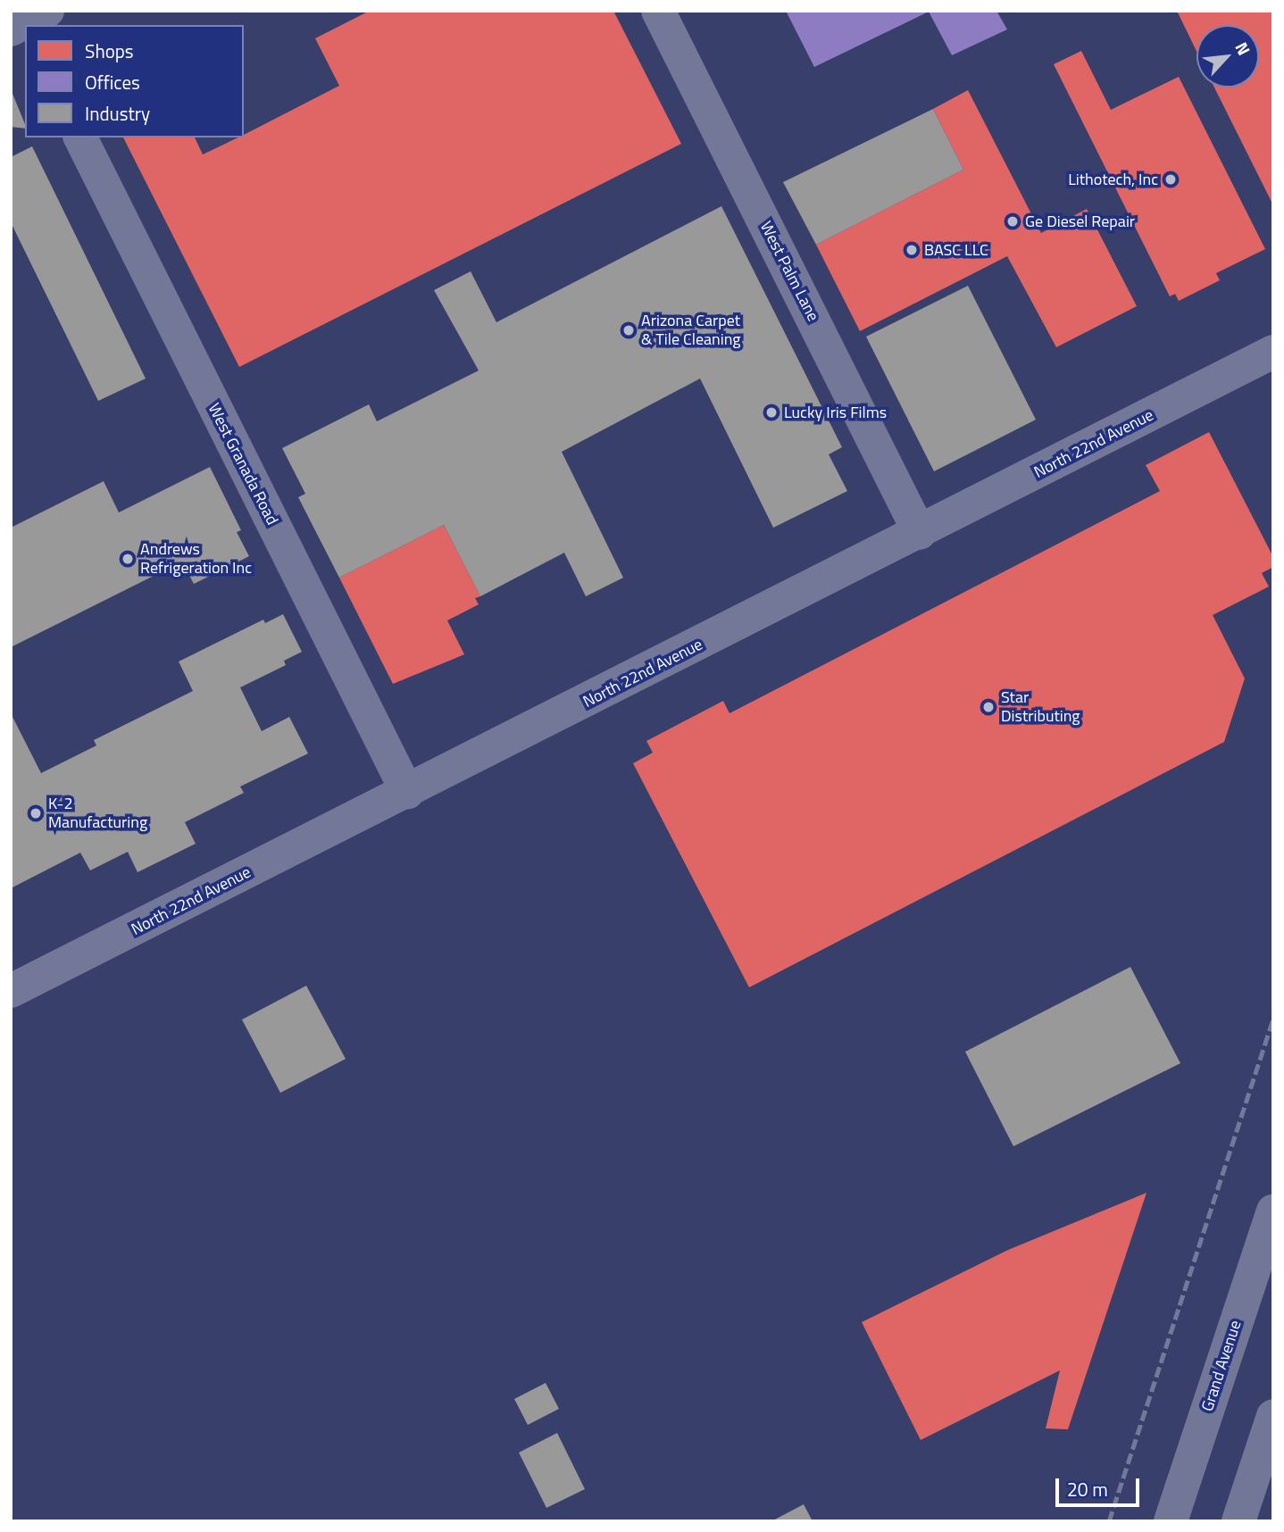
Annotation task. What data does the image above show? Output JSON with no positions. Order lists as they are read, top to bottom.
{
  "streets": {
    "main road": ["Grand Avenue"],
    "street": ["West Palm Lane", "North 22nd Avenue", "West Granada Road"]
  },
  "crossings": [
    ["West Palm Lane", "North 22nd Avenue"],
    ["North 22nd Avenue", "West Granada Road"]
  ],
  "places": [
    "Lithotech, Inc",
    "Ge Diesel Repair",
    "BASC LLC",
    "Arizona Carpet & Tile Cleaning",
    "Lucky Iris Films",
    "Andrews Refrigeration Inc",
    "Star Distributing",
    "K-2 Manufacturing"
  ],
  "legend": ["Shops", "Offices", "Industry"],
  "scale_bar": "20 m",
  "north": "top right"
}
